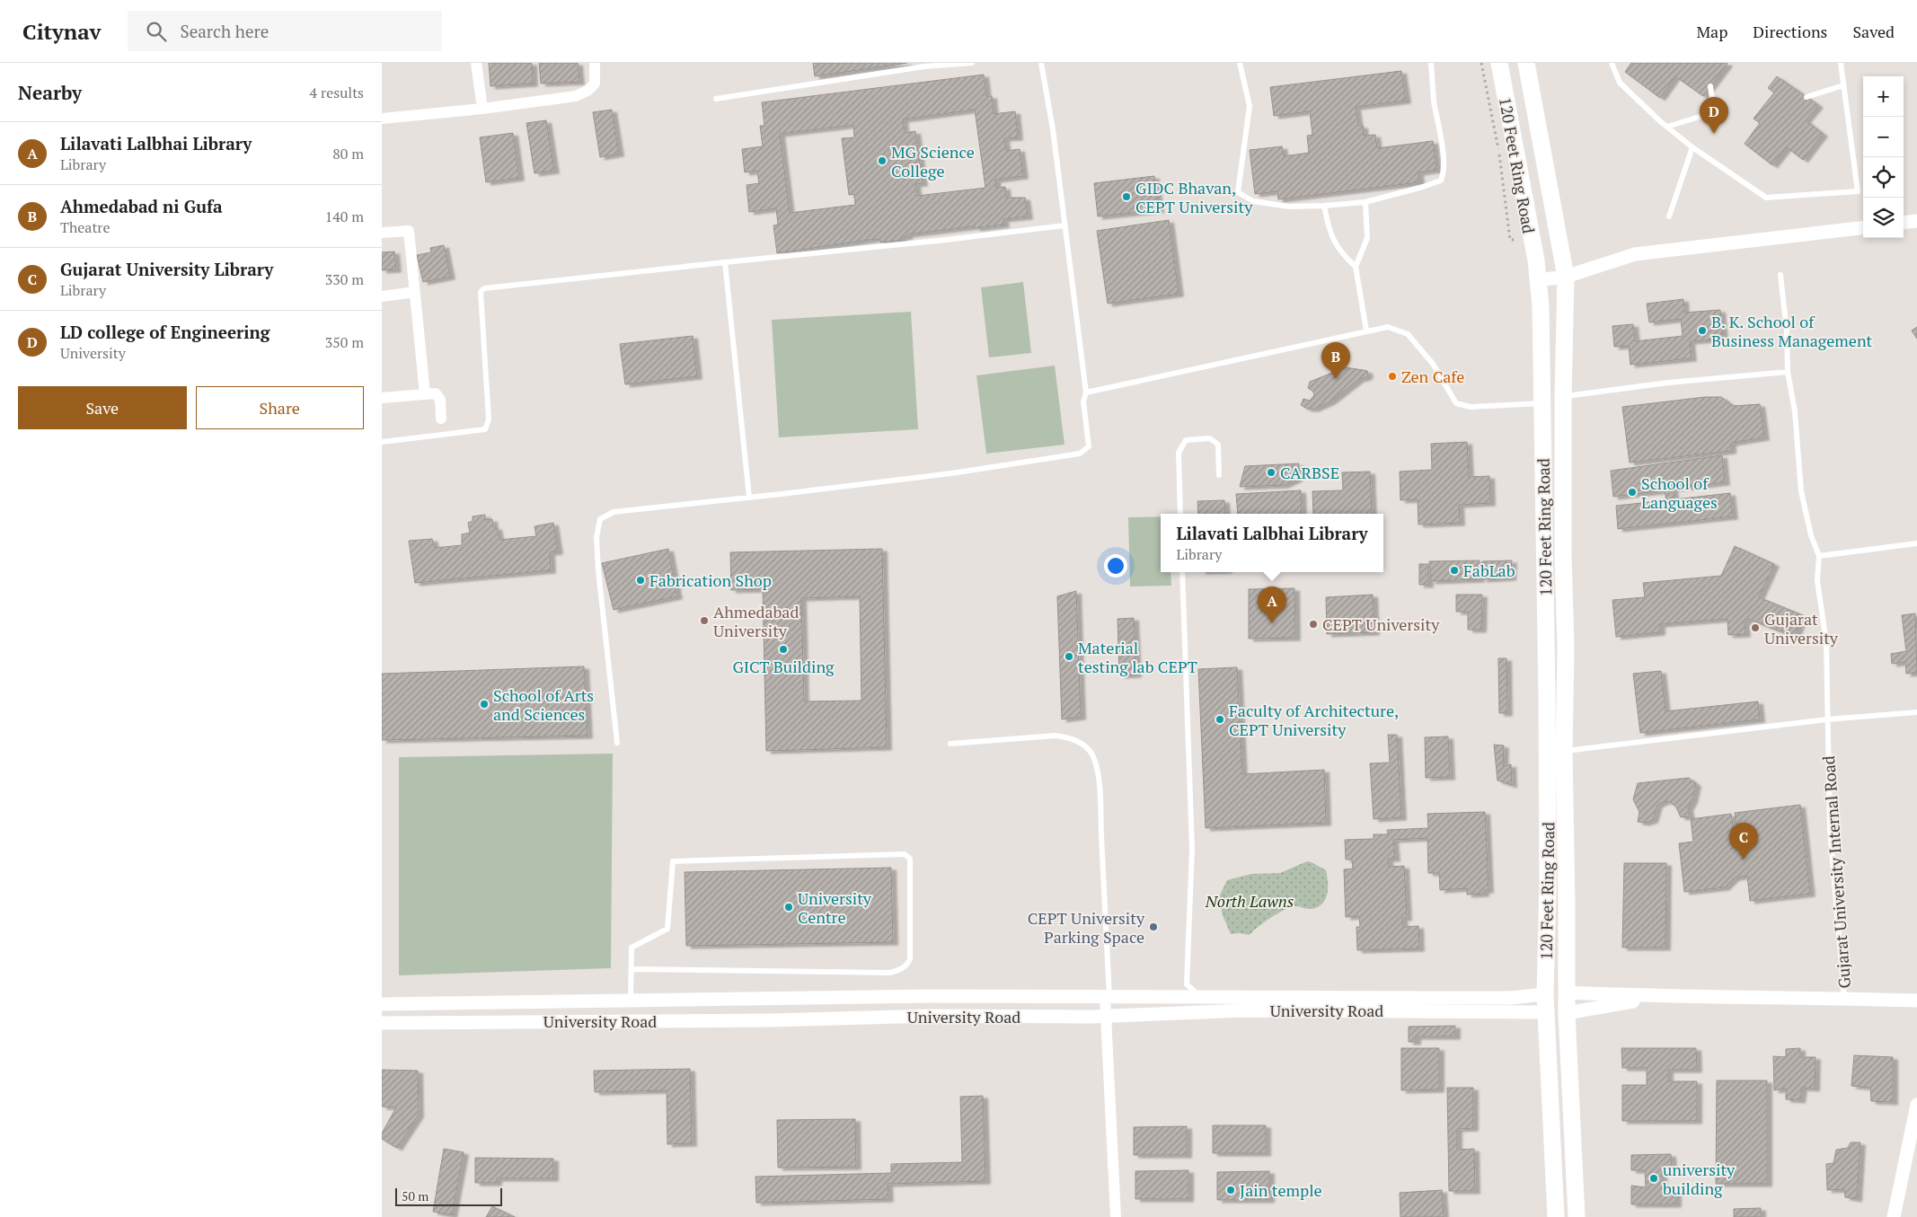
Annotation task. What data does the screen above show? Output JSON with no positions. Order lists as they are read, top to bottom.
{
  "streets": {
    "main road": ["120 Feet Ring Road"],
    "street": ["University Road"],
    "lane": ["Gujarat University Internal Road"]
  },
  "crossings": [
    ["120 Feet Ring Road", "University Road"]
  ],
  "parks": ["North Lawns"],
  "places": [
    "MG Science College",
    "GIDC Bhavan, CEPT University",
    "B. K. School of Business Management",
    "Zen Cafe",
    "CARBSE",
    "School of Languages",
    "FabLab",
    "Fabrication Shop",
    "Ahmedabad University",
    "CEPT University",
    "Gujarat University",
    "GICT Building",
    "Material testing lab CEPT",
    "School of Arts and Sciences",
    "Faculty of Architecture, CEPT University",
    "University Centre",
    "CEPT University Parking Space",
    "university building",
    "Jain temple"
  ],
  "scale_bar": "50 m",
  "page": {
    "header": "Citynav",
    "search": "Search here",
    "nav": ["Map", "Directions", "Saved"],
    "heading": ["Nearby", "4 results"],
    "map_buttons": ["+", "−"],
    "pins": [
      "D",
      "B",
      "A",
      "C"
    ],
    "list": [
      {
        "mark": "A",
        "name": "Lilavati Lalbhai Library",
        "note": "Library",
        "value": "80 m"
      },
      {
        "mark": "B",
        "name": "Ahmedabad ni Gufa",
        "note": "Theatre",
        "value": "140 m"
      },
      {
        "mark": "C",
        "name": "Gujarat University Library",
        "note": "Library",
        "value": "330 m"
      },
      {
        "mark": "D",
        "name": "LD college of Engineering",
        "note": "University",
        "value": "350 m"
      }
    ],
    "buttons": ["Save", "Share"],
    "popup": ["Lilavati Lalbhai Library", "Library"],
    "scale": "50 m"
  }
}
